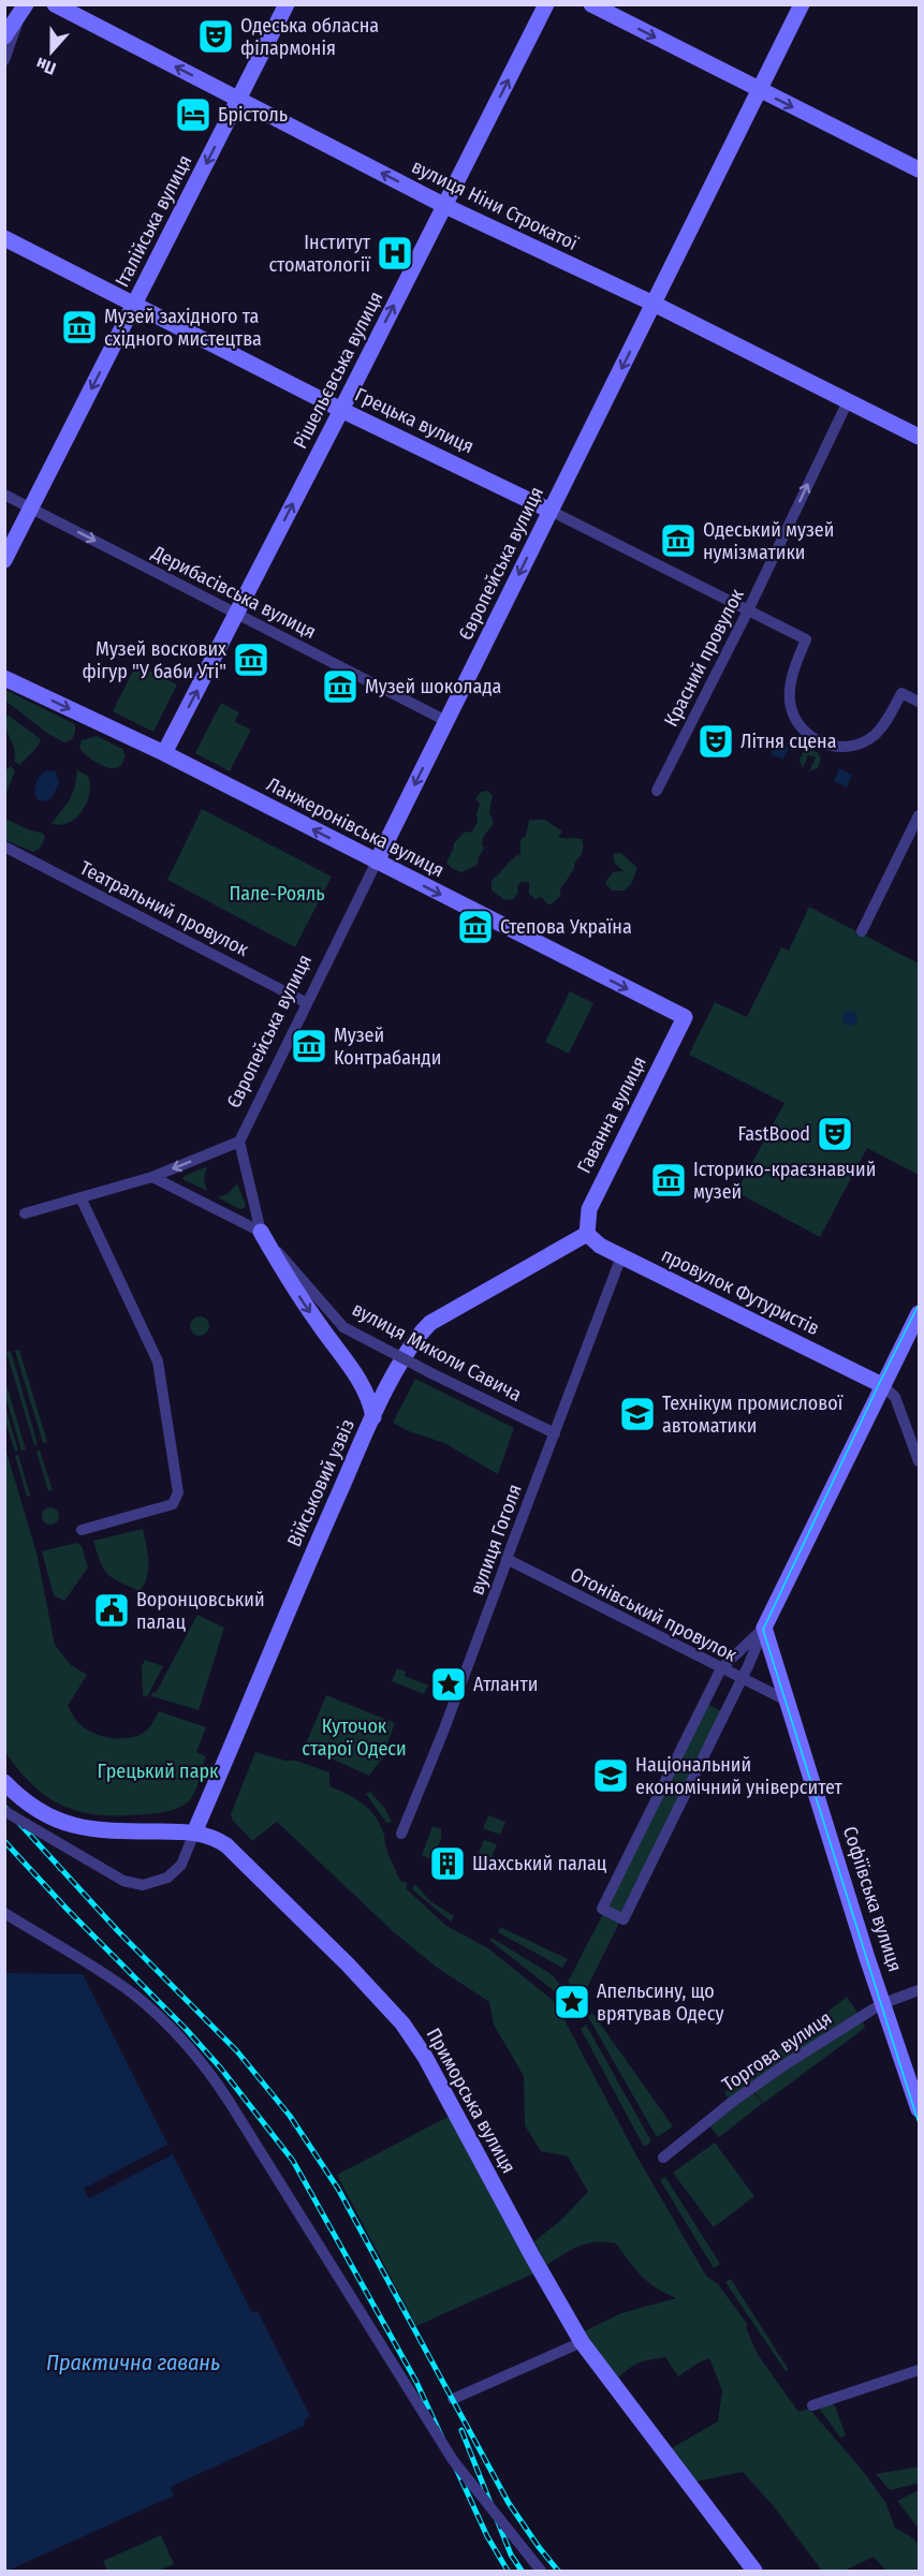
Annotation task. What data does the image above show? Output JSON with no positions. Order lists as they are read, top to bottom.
{
  "streets": {
    "street": [
      "вулиця Ніни Строкатої",
      "Італійська вулиця",
      "Рішельєвська вулиця",
      "Грецька вулиця",
      "Європейська вулиця",
      "Дерибасівська вулиця",
      "Красний провулок",
      "Ланжеронівська вулиця",
      "Театральний провулок",
      "Гаванна вулиця",
      "провулок Футуристів",
      "вулиця Миколи Савича",
      "Військовий узвіз",
      "вулиця Гоголя",
      "Отонівський провулок",
      "Софіївська вулиця",
      "Торгова вулиця",
      "Приморська вулиця"
    ]
  },
  "crossings": [
    ["вулиця Ніни Строкатої", "Італійська вулиця"],
    ["вулиця Ніни Строкатої", "Рішельєвська вулиця"],
    ["вулиця Ніни Строкатої", "Європейська вулиця"],
    ["вулиця Ніни Строкатої", "Красний провулок"],
    ["Італійська вулиця", "Грецька вулиця"],
    ["Італійська вулиця", "Дерибасівська вулиця"],
    ["Рішельєвська вулиця", "Грецька вулиця"],
    ["Рішельєвська вулиця", "Дерибасівська вулиця"],
    ["Рішельєвська вулиця", "Ланжеронівська вулиця"],
    ["Грецька вулиця", "Європейська вулиця"],
    ["Грецька вулиця", "Красний провулок"],
    ["Європейська вулиця", "Дерибасівська вулиця"],
    ["Європейська вулиця", "Ланжеронівська вулиця"],
    ["Європейська вулиця", "Театральний провулок"],
    ["Ланжеронівська вулиця", "Гаванна вулиця"],
    ["Гаванна вулиця", "провулок Футуристів"],
    ["Гаванна вулиця", "Військовий узвіз"],
    ["провулок Футуристів", "Військовий узвіз"],
    ["провулок Футуристів", "вулиця Гоголя"],
    ["вулиця Миколи Савича", "вулиця Гоголя"],
    ["Військовий узвіз", "Приморська вулиця"],
    ["вулиця Гоголя", "Отонівський провулок"],
    ["Отонівський провулок", "Софіївська вулиця"],
    ["Софіївська вулиця", "Торгова вулиця"]
  ],
  "one_way": [
    "вулиця Ніни Строкатої",
    "Італійська вулиця",
    "Рішельєвська вулиця",
    "Європейська вулиця",
    "Дерибасівська вулиця",
    "Красний провулок"
  ],
  "water": ["Практична гавань"],
  "parks": ["Пале-Рояль", "Куточок старої Одеси", "Грецький парк"],
  "places": {
    "theatre": ["Одеська обласна філармонія", "Літня сцена", "FastBood"],
    "hotel": ["Брістоль"],
    "hospital": ["Інститут стоматології"],
    "museum": [
      "Музей західного та східного мистецтва",
      "Одеський музей нумізматики",
      "Музей воскових фігур \"У баби Уті\"",
      "Музей шоколада",
      "Степова Україна",
      "Музей Контрабанди",
      "Історико-краєзнавчий музей"
    ],
    "school or university": ["Технікум промислової автоматики", "Національний економічний університет"],
    "public building": ["Воронцовський палац"],
    "place": ["Атланти", "Апельсину, що врятував Одесу"],
    "building": ["Шахський палац"]
  },
  "north": "bottom"
}
